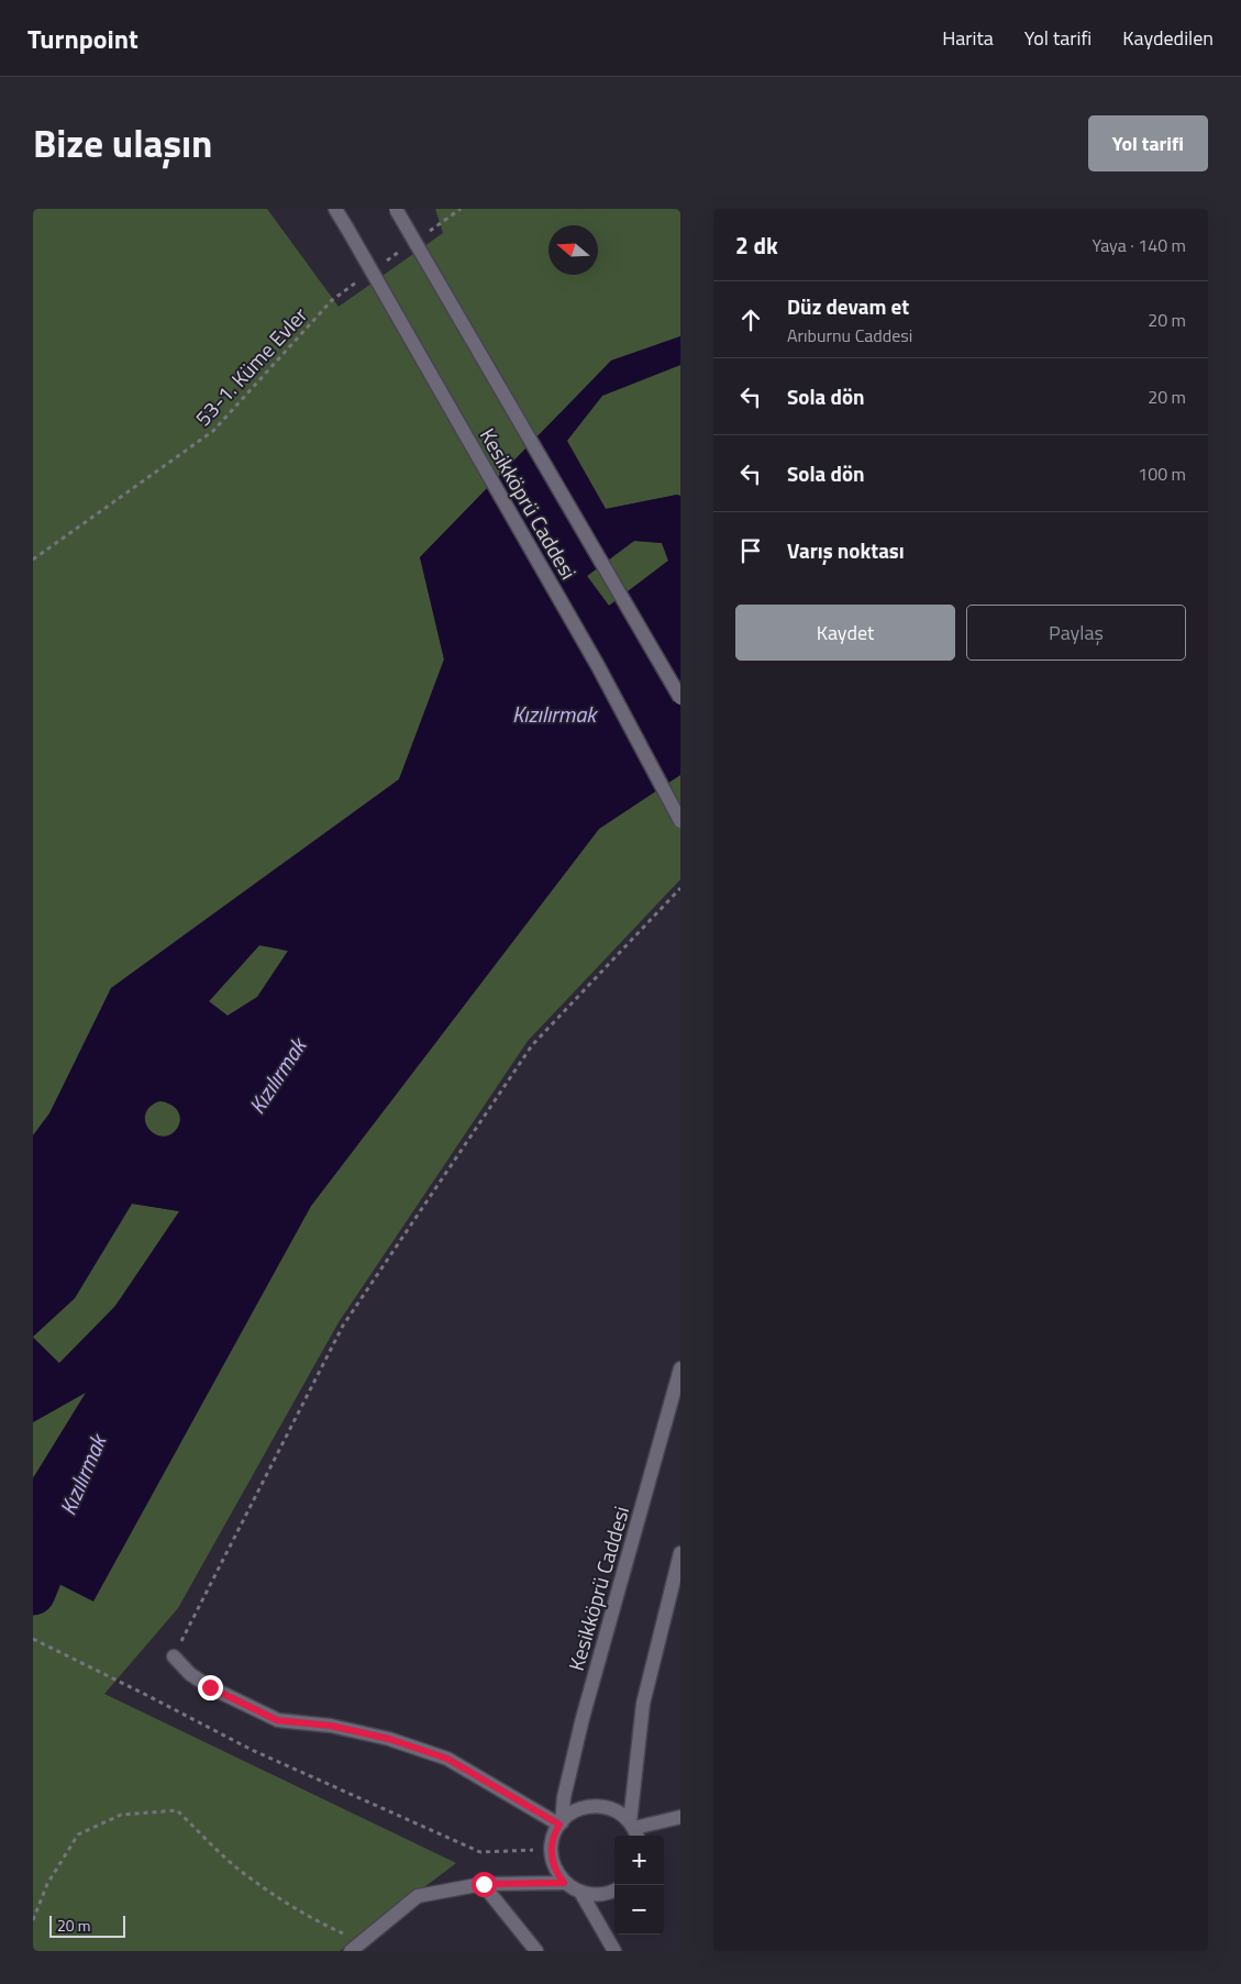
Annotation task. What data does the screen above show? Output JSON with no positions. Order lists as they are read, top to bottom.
{
  "streets": {
    "street": ["Kesikköprü Caddesi"],
    "path": ["53-1. Küme Evler"]
  },
  "water": ["Kızılırmak"],
  "scale_bar": "20 m",
  "north": "left",
  "page": {
    "header": "Turnpoint",
    "nav": ["Harita", "Yol tarifi", "Kaydedilen"],
    "title": "Bize ulaşın",
    "buttons": [
      "Yol tarifi",
      ["Kaydet", "Paylaş"]
    ],
    "heading": ["2 dk", "Yaya · 140 m"],
    "list": [
      ["Düz devam et", "Arıburnu Caddesi", "20 m"],
      ["Sola dön", "20 m"],
      ["Sola dön", "100 m"],
      "Varış noktası"
    ],
    "map_buttons": ["+", "−"],
    "scale": "20 m"
  }
}
